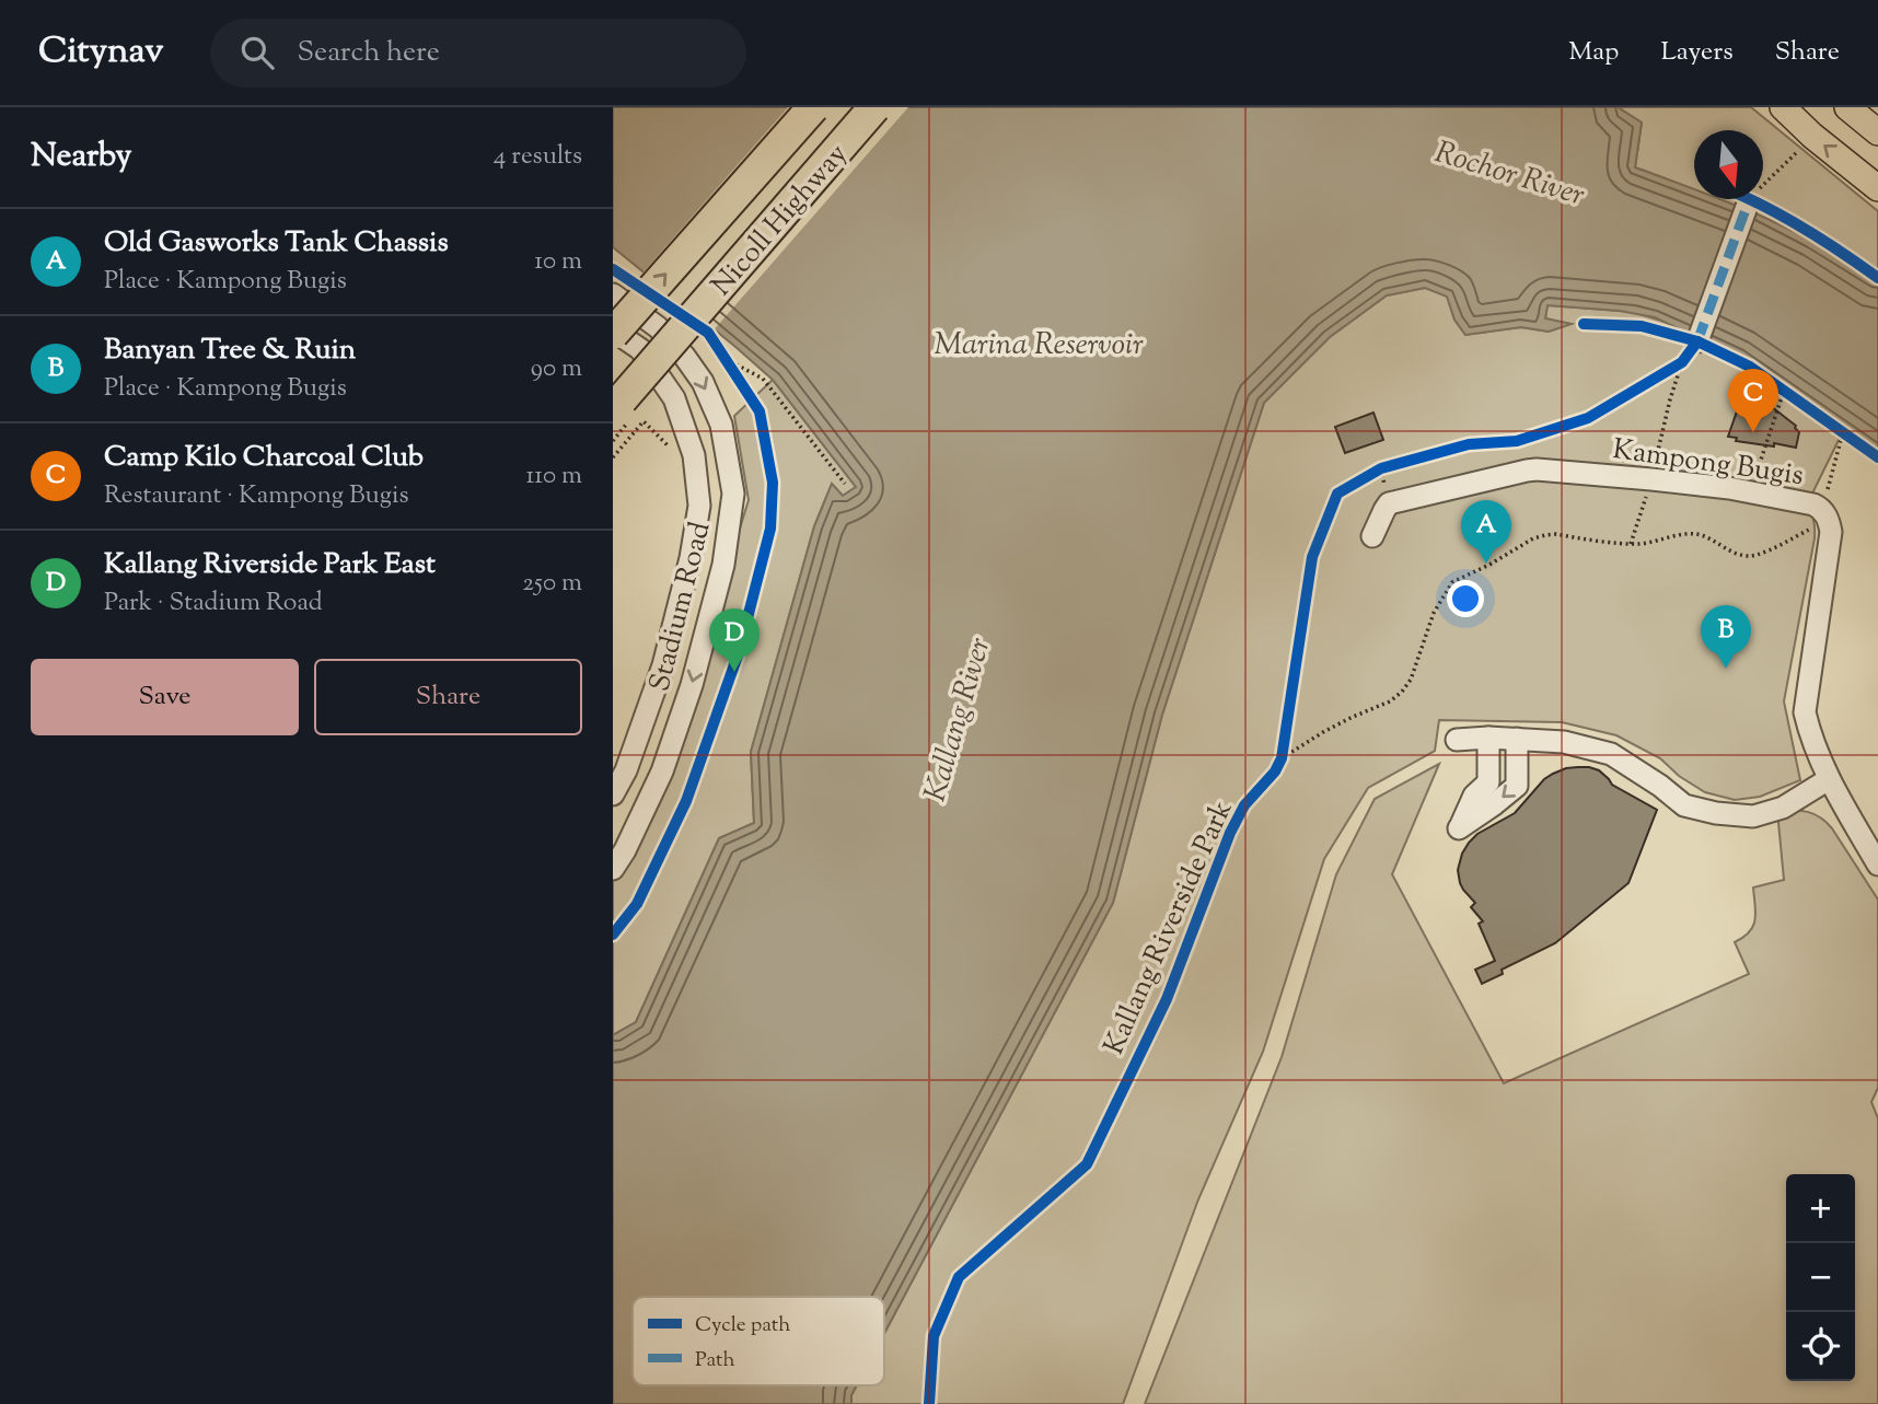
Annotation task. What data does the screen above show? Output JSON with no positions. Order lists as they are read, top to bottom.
{
  "streets": {
    "highway": ["Nicoll Highway"],
    "street": ["Kampong Bugis", "Stadium Road"],
    "cycle path": ["Kallang Riverside Park"]
  },
  "crossings": [
    ["Nicoll Highway", "Stadium Road"]
  ],
  "water": ["Rochor River", "Marina Reservoir", "Kallang River"],
  "legend": ["Cycle path", "Path"],
  "north": "bottom",
  "page": {
    "header": "Citynav",
    "search": "Search here",
    "nav": ["Map", "Layers", "Share"],
    "heading": ["Nearby", "4 results"],
    "list": [
      {
        "mark": "A",
        "name": "Old Gasworks Tank Chassis",
        "note": "Place · Kampong Bugis",
        "value": "10 m"
      },
      {
        "mark": "B",
        "name": "Banyan Tree & Ruin",
        "note": "Place · Kampong Bugis",
        "value": "90 m"
      },
      {
        "mark": "C",
        "name": "Camp Kilo Charcoal Club",
        "note": "Restaurant · Kampong Bugis",
        "value": "110 m"
      },
      {
        "mark": "D",
        "name": "Kallang Riverside Park East",
        "note": "Park · Stadium Road",
        "value": "250 m"
      }
    ],
    "pins": [
      "C",
      "A",
      "B",
      "D"
    ],
    "buttons": ["Save", "Share"],
    "map_buttons": ["+", "−"]
  }
}
